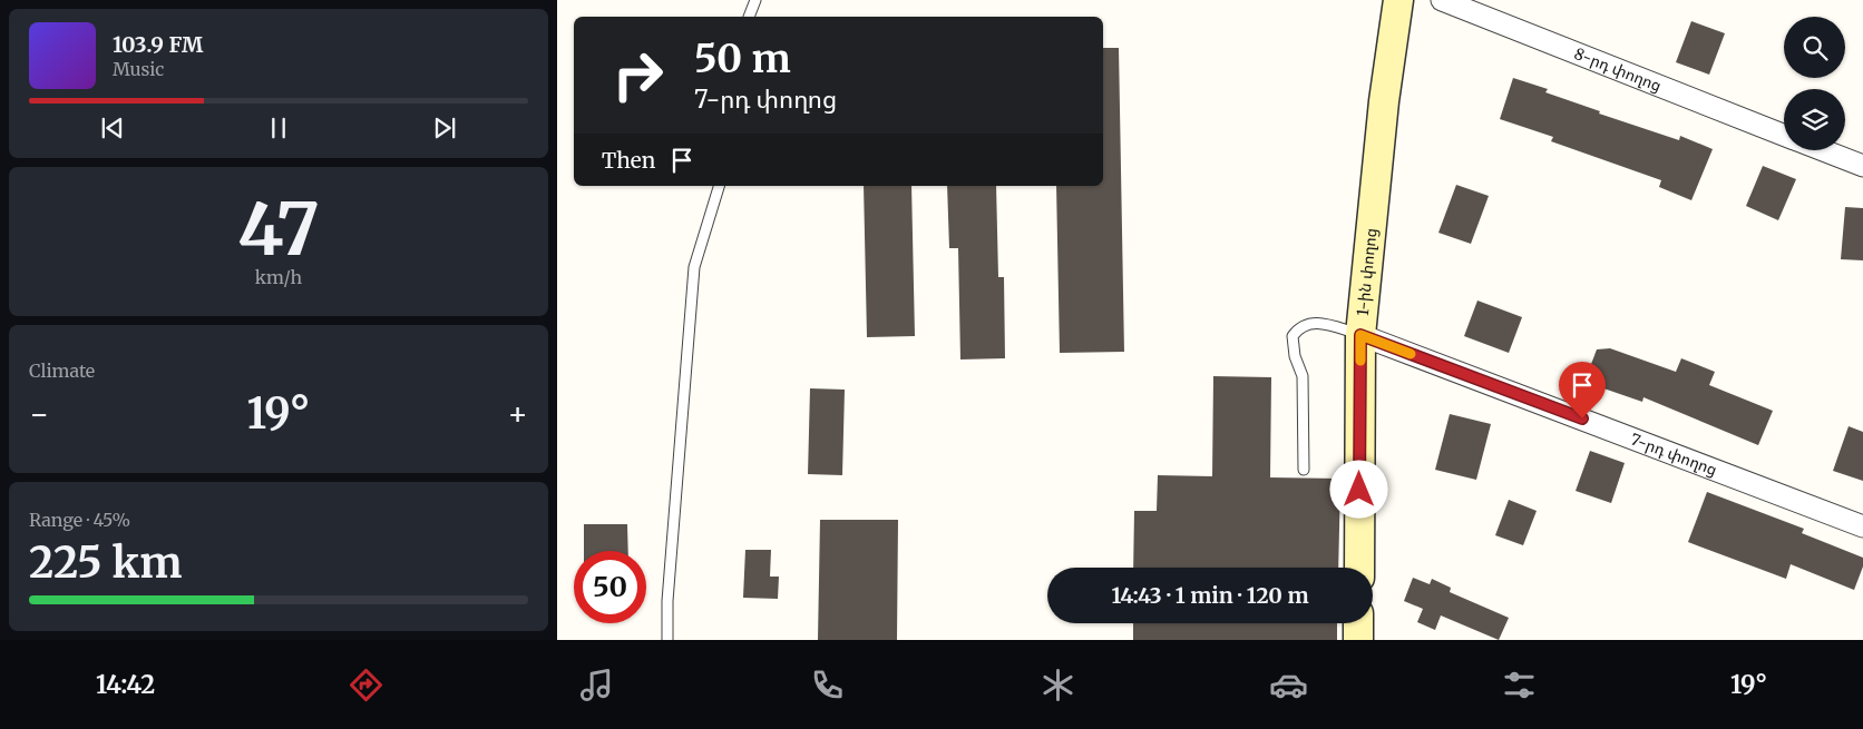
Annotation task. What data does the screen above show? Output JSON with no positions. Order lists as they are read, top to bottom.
{
  "streets": {
    "main road": ["1-ին փողոց"],
    "street": ["8-րդ փողոց", "7-րդ փողոց"]
  },
  "crossings": [
    ["1-ին փողոց", "7-րդ փողոց"]
  ],
  "page": {
    "turn": ["50 m", "7-րդ փողոց"],
    "song": ["103.9 FM", "Music"],
    "then": "Then",
    "tile": [
      ["47", "km/h"],
      "Climate",
      ["Range · 45%", "225 km"]
    ],
    "heat": ["−", "19°", "+"],
    "limit": "50",
    "trip": "14:43 · 1 min · 120 m",
    "tabs": ["14:42", "19°"]
  }
}
